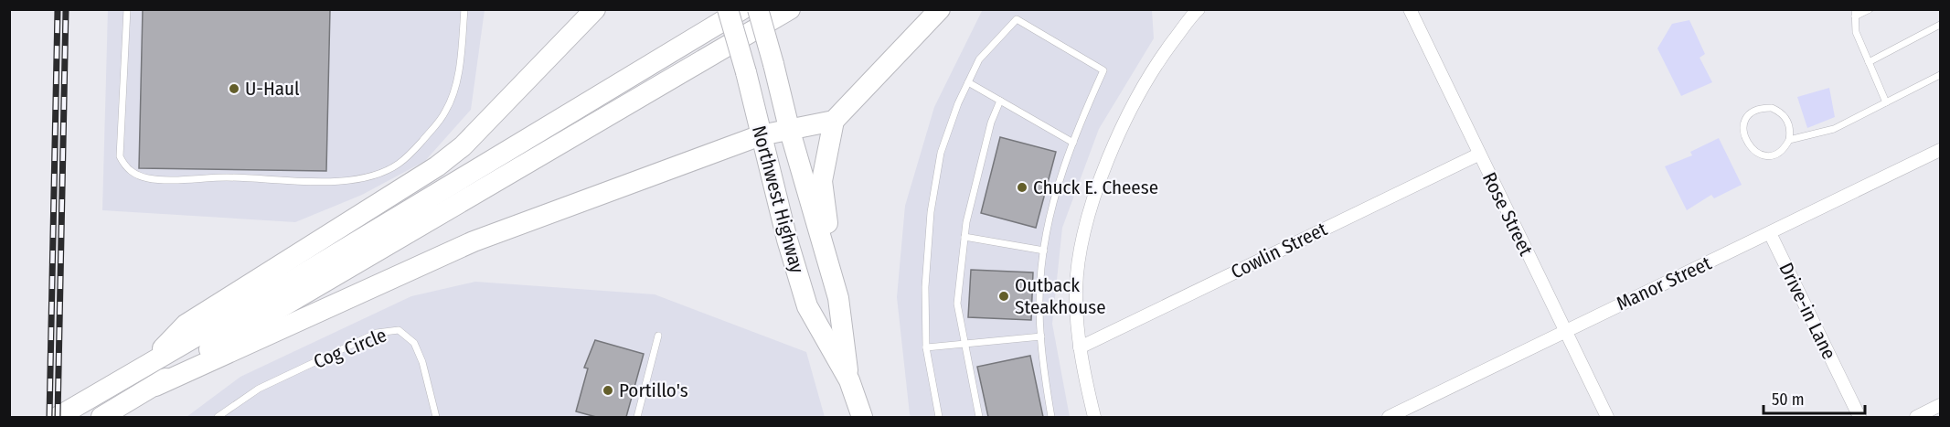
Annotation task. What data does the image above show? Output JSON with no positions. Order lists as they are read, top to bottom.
{
  "streets": {
    "main road": ["Northwest Highway"],
    "street": [
      "Rose Street",
      "Cowlin Street",
      "Manor Street",
      "Drive-in Lane"
    ],
    "lane": ["Cog Circle"]
  },
  "crossings": [
    ["Rose Street", "Cowlin Street"],
    ["Rose Street", "Manor Street"],
    ["Manor Street", "Drive-in Lane"]
  ],
  "places": [
    "U-Haul",
    "Chuck E. Cheese",
    "Outback Steakhouse",
    "Portillo's"
  ],
  "scale_bar": "50 m"
}
